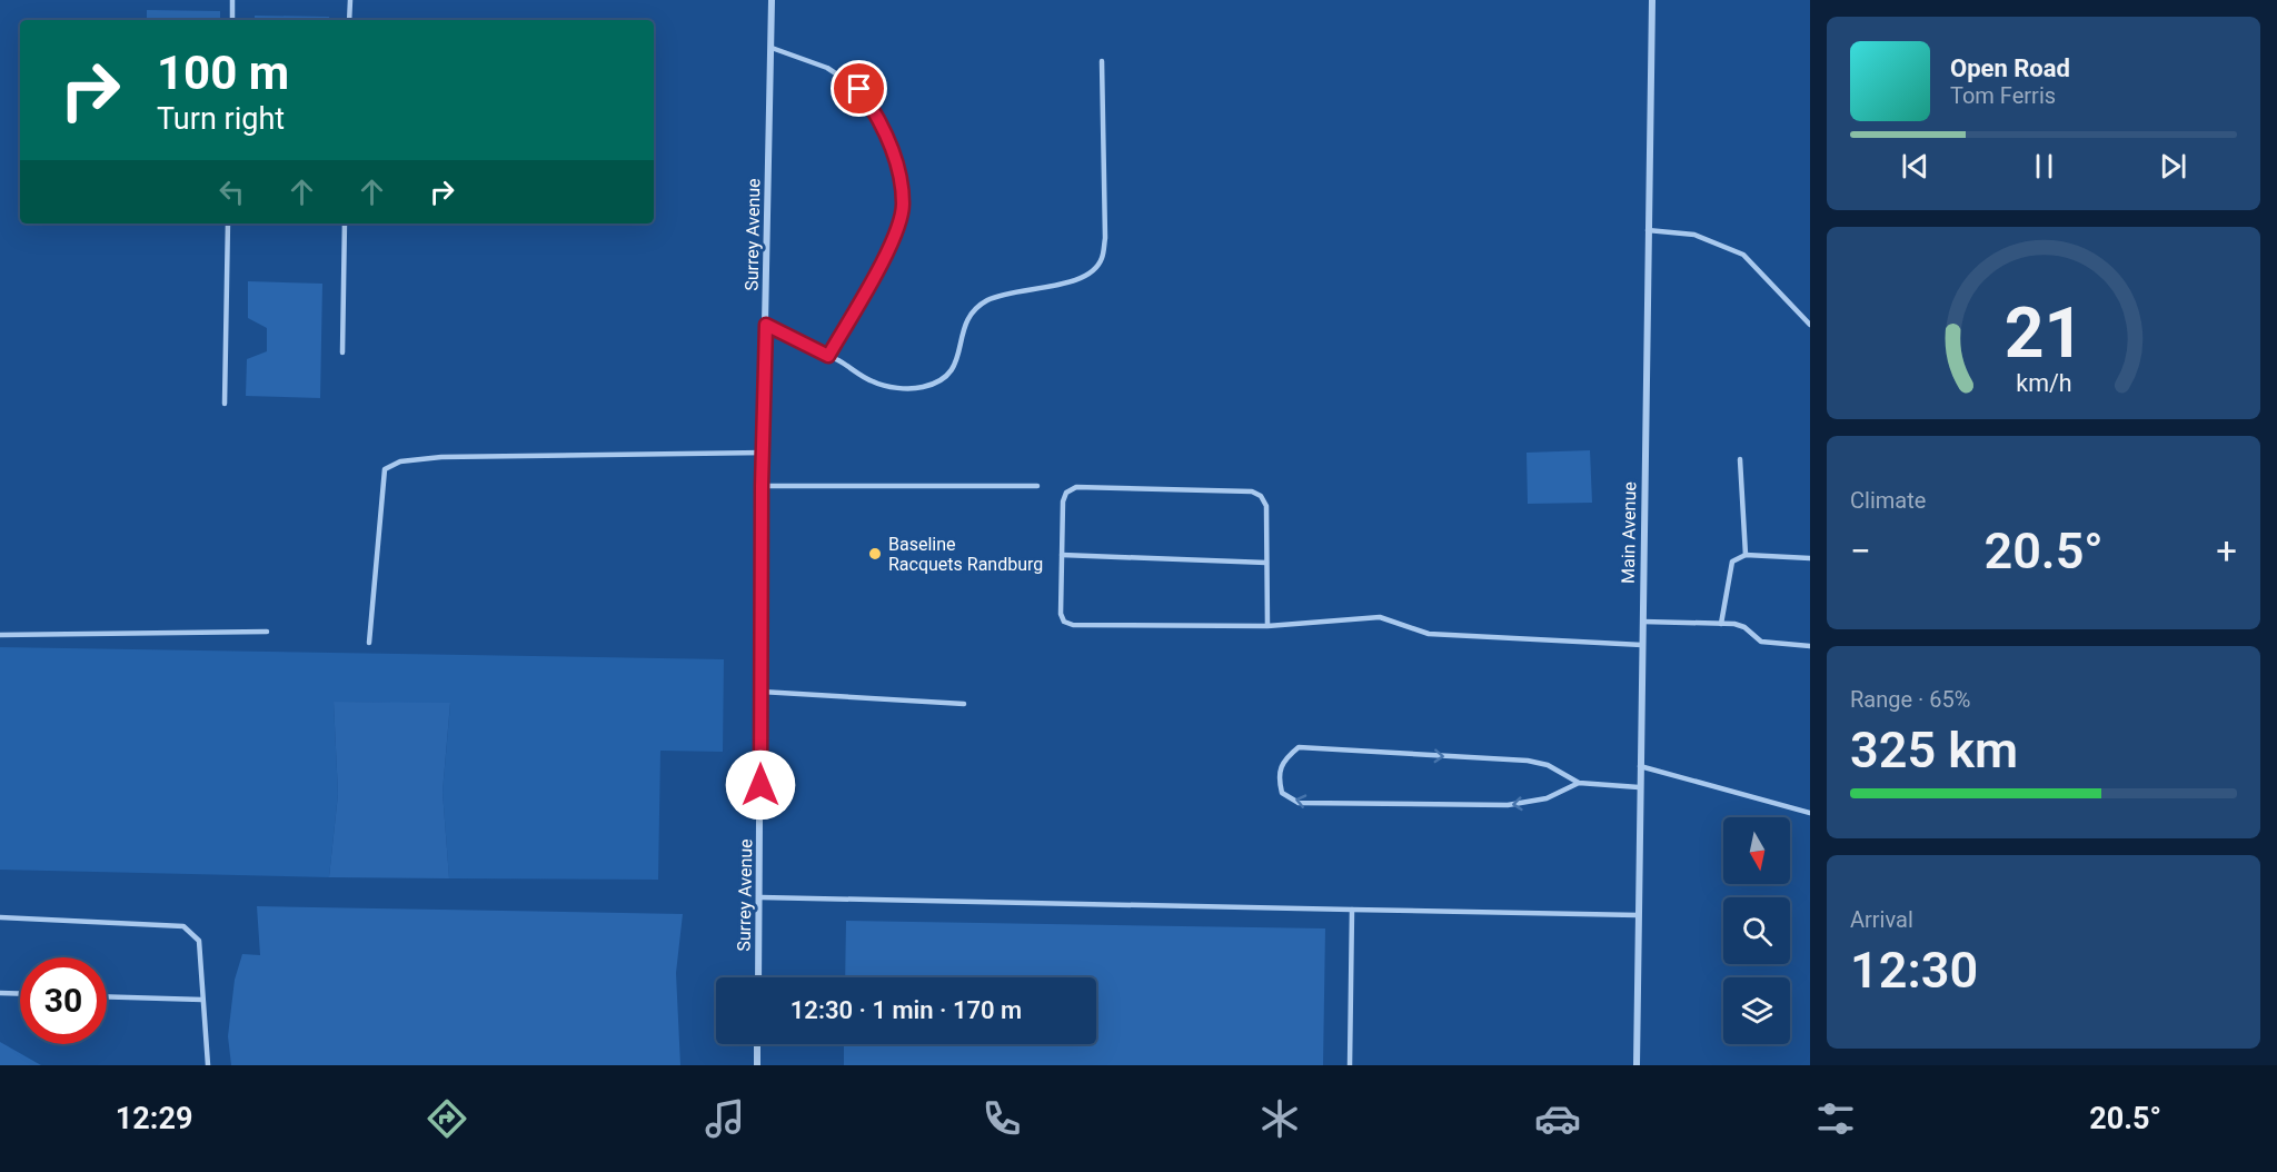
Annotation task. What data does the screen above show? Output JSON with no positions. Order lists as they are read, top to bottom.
{
  "streets": {
    "street": ["Surrey Avenue", "Main Avenue"]
  },
  "places": ["Baseline Racquets Randburg"],
  "north": "bottom",
  "page": {
    "turn": ["100 m", "Turn right"],
    "song": ["Open Road", "Tom Ferris"],
    "tile": [
      "Climate",
      ["Range · 65%", "325 km"],
      ["Arrival", "12:30"]
    ],
    "heat": ["−", "20.5°", "+"],
    "limit": "30",
    "trip": "12:30 · 1 min · 170 m",
    "tabs": ["12:29", "20.5°"],
    "gauge": ["21", "km/h"]
  }
}
